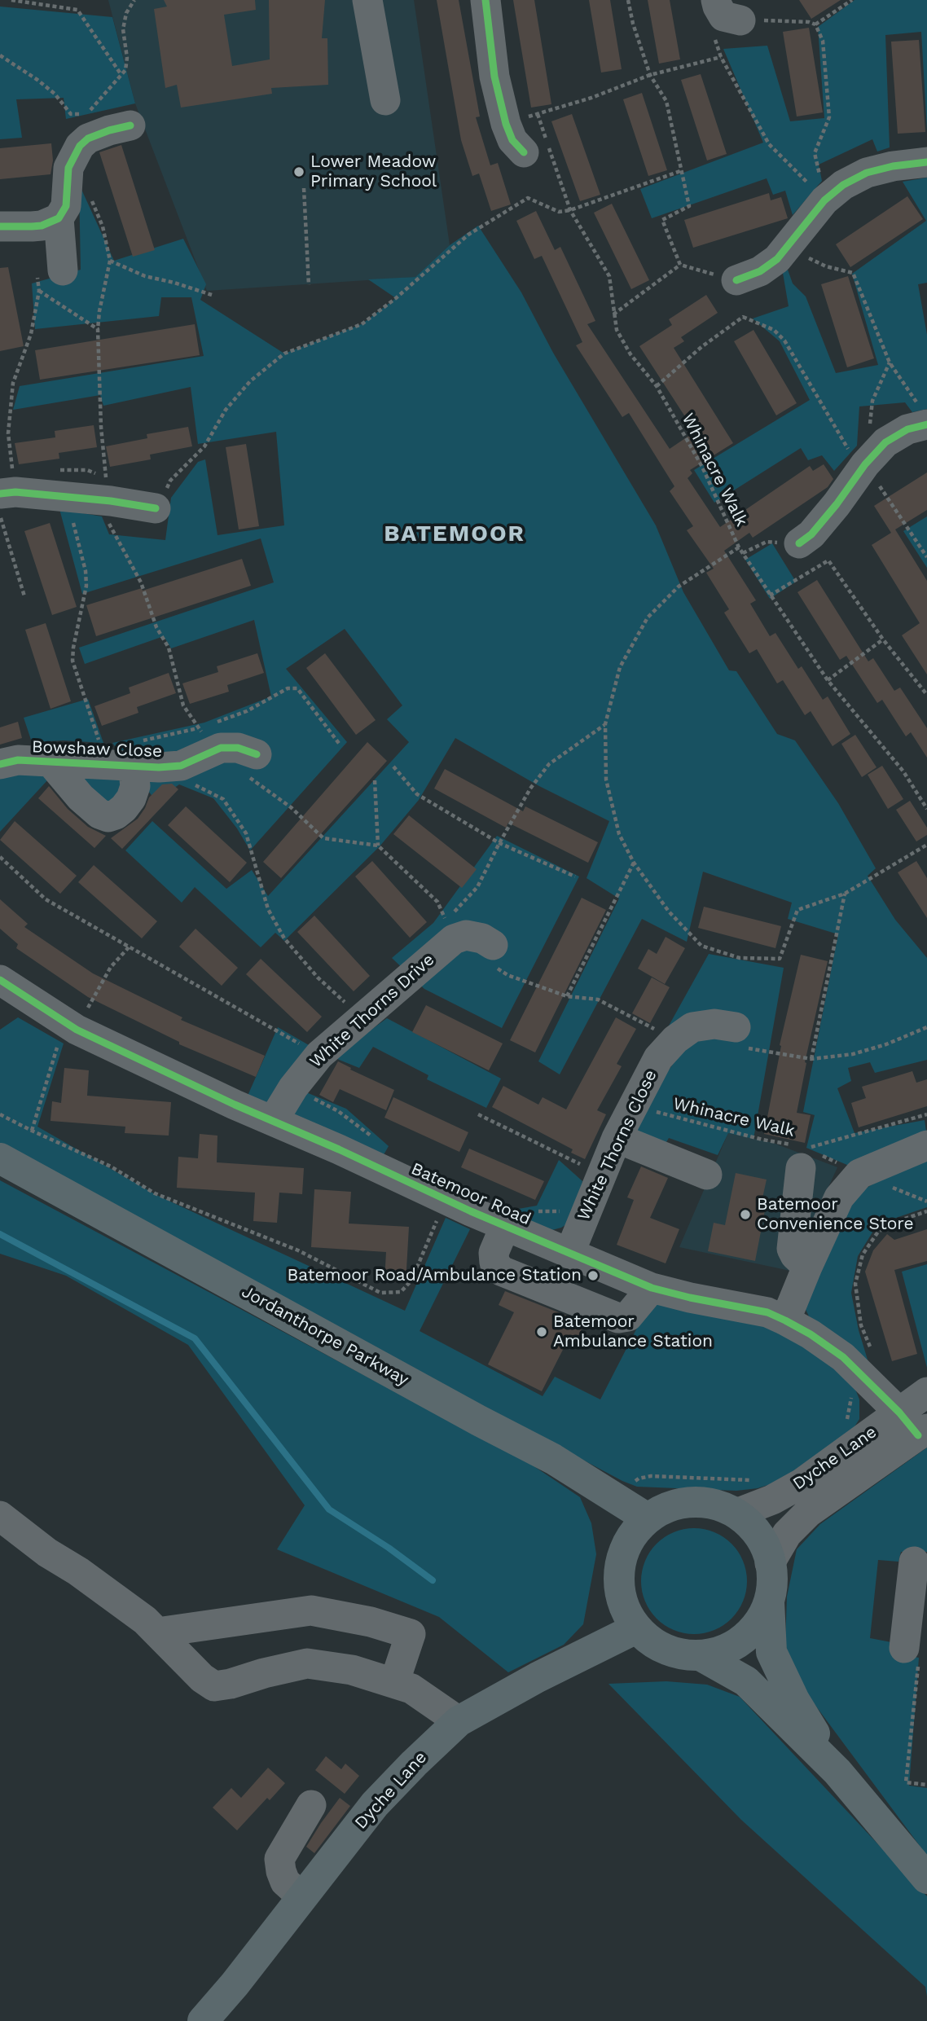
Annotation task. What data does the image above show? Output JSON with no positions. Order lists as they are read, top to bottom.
{
  "streets": {
    "main road": ["Jordanthorpe Parkway", "Dyche Lane"],
    "street": [
      "Bowshaw Close",
      "White Thorns Drive",
      "White Thorns Close",
      "Batemoor Road"
    ],
    "path": ["Whinacre Walk"]
  },
  "crossings": [
    ["Whinacre Walk", "White Thorns Close"],
    ["White Thorns Drive", "Batemoor Road"],
    ["White Thorns Close", "Batemoor Road"],
    ["Batemoor Road", "Dyche Lane"],
    ["Jordanthorpe Parkway", "Dyche Lane"]
  ],
  "districts": ["BATEMOOR"],
  "places": [
    "Lower Meadow Primary School",
    "Batemoor Convenience Store",
    "Batemoor Road/Ambulance Station",
    "Batemoor Ambulance Station"
  ]
}
